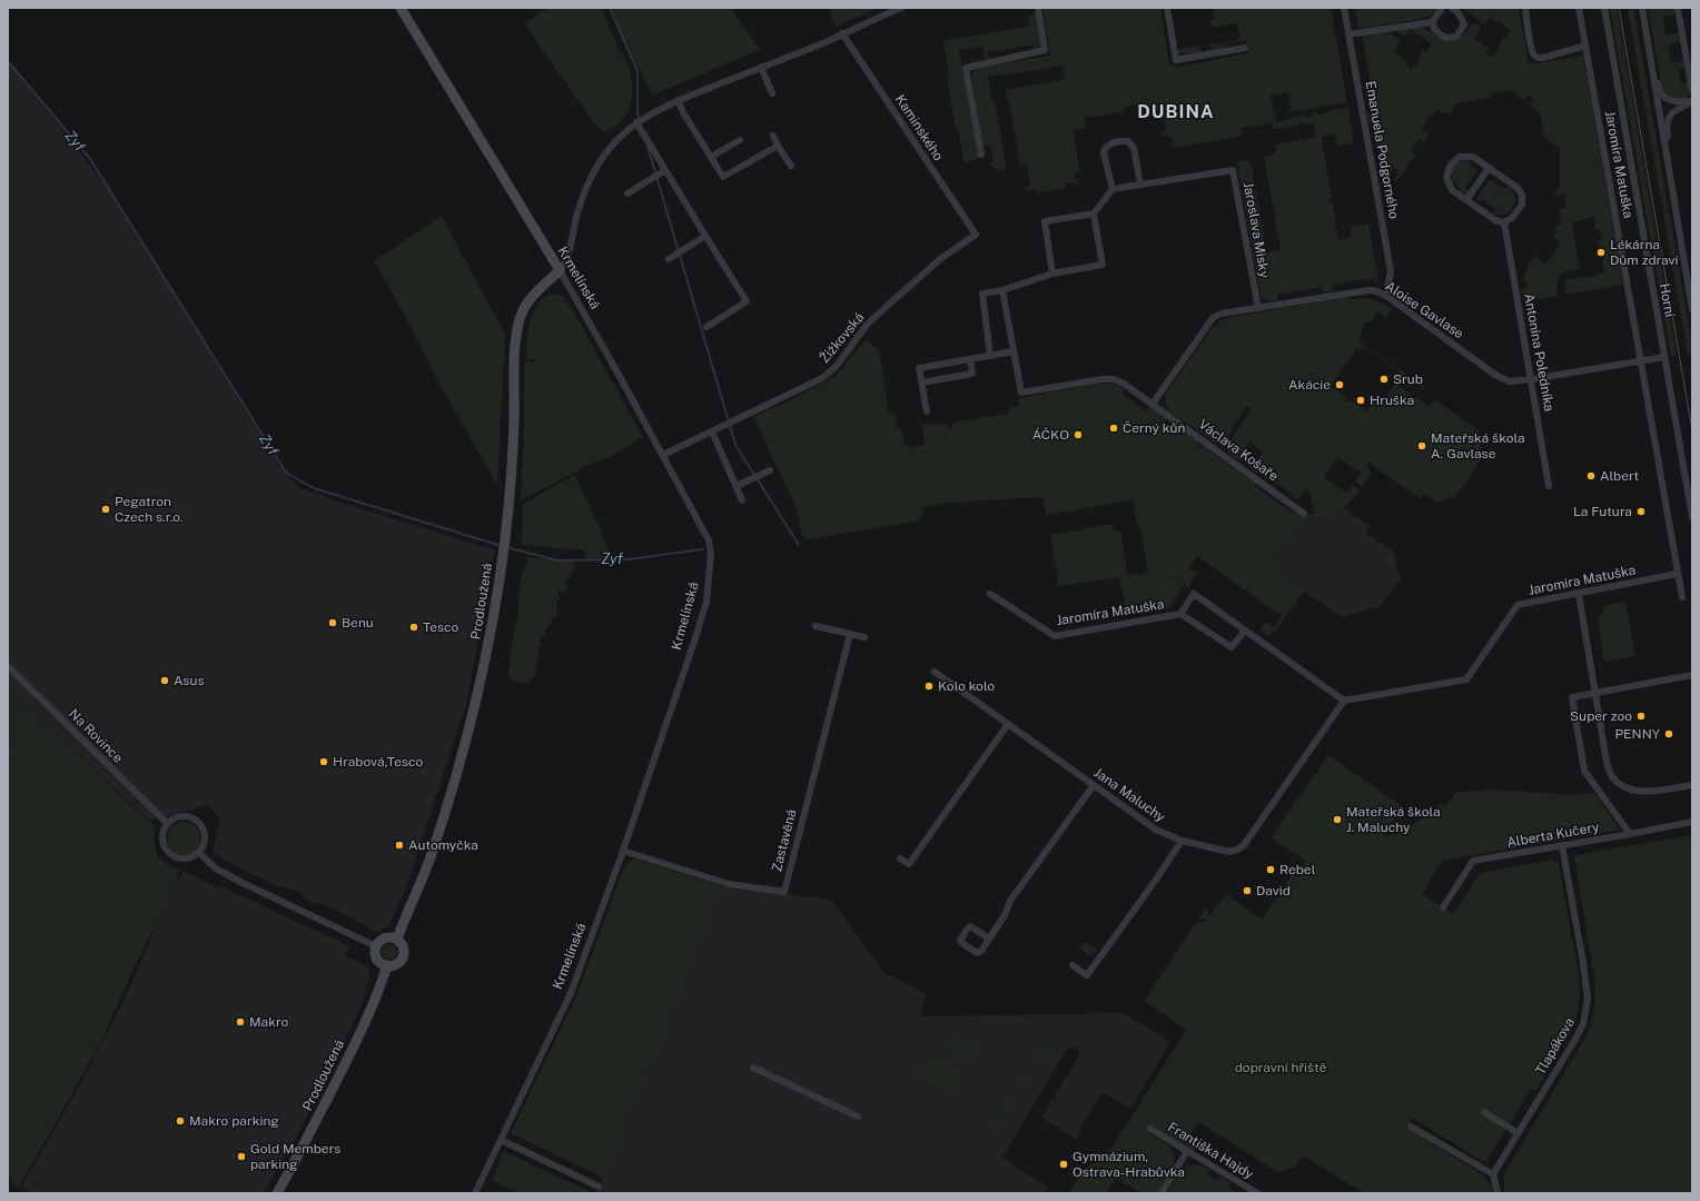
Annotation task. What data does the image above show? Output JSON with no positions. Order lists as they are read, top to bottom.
{
  "streets": {
    "main road": ["Krmelínská", "Prodloužená"],
    "street": [
      "Kaminského",
      "Emanuela Podgorného",
      "Jaromíra Matuška",
      "Jaroslava Misky",
      "Horní",
      "Aloise Gavlase",
      "Žižkovská",
      "Antonína Poledníka",
      "Václava Košaře",
      "Na Rovince",
      "Jana Maluchy",
      "Alberta Kučery",
      "Zastavěná",
      "Tlapákova",
      "Františka Hajdy"
    ]
  },
  "crossings": [
    ["Kaminského", "Žižkovská"],
    ["Emanuela Podgorného", "Aloise Gavlase"],
    ["Jaromíra Matuška", "Aloise Gavlase"],
    ["Jaromíra Matuška", "Jana Maluchy"],
    ["Jaroslava Misky", "Aloise Gavlase"],
    ["Krmelínská", "Žižkovská"],
    ["Krmelínská", "Prodloužená"],
    ["Krmelínská", "Zastavěná"],
    ["Horní", "Aloise Gavlase"],
    ["Aloise Gavlase", "Antonína Poledníka"],
    ["Aloise Gavlase", "Václava Košaře"],
    ["Alberta Kučery", "Tlapákova"]
  ],
  "districts": ["DUBINA"],
  "water": ["Zyf"],
  "parks": ["dopravní hřiště"],
  "places": [
    "Lékárna Dům zdraví",
    "Srub",
    "Akácie",
    "Hruška",
    "Černý kůň",
    "ÁČKO",
    "Mateřská škola A. Gavlase",
    "Albert",
    "Pegatron Czech s.r.o.",
    "La Futura",
    "Benu",
    "Tesco",
    "Asus",
    "Kolo kolo",
    "Super zoo",
    "PENNY",
    "Hrabová,Tesco",
    "Mateřská škola J. Maluchy",
    "Automyčka",
    "Rebel",
    "David",
    "Makro",
    "Makro parking",
    "Gold Members parking",
    "Gymnázium, Ostrava-Hrabůvka"
  ]
}
